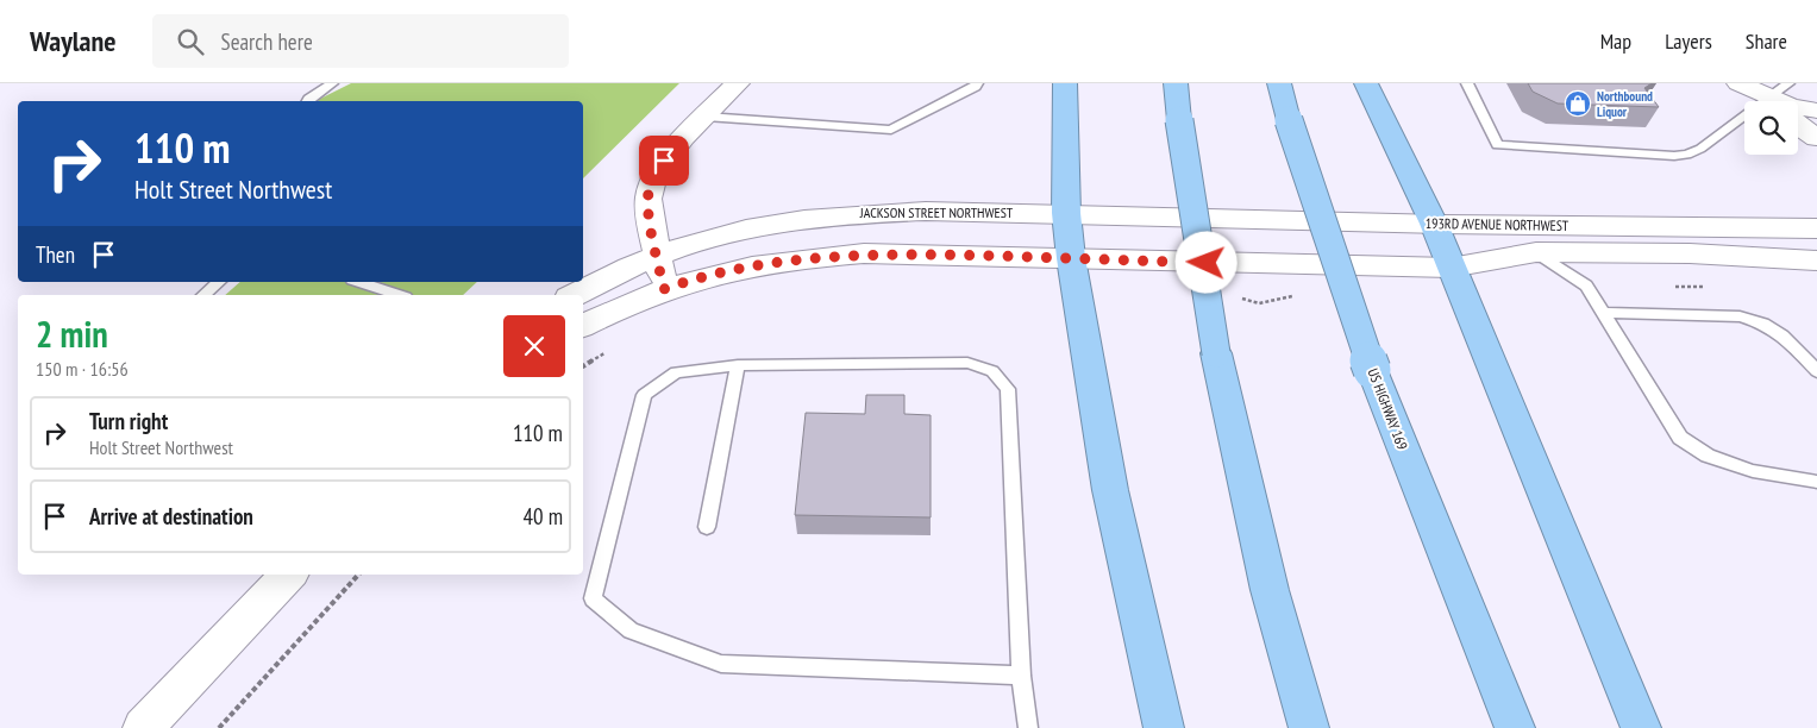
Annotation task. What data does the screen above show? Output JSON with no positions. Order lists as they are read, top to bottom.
{
  "streets": {
    "highway": ["US HIGHWAY 169"],
    "street": ["JACKSON STREET NORTHWEST", "193RD AVENUE NORTHWEST"]
  },
  "crossings": [
    ["JACKSON STREET NORTHWEST", "193RD AVENUE NORTHWEST"]
  ],
  "places": {
    "shop": ["Northbound Liquor"]
  },
  "page": {
    "header": "Waylane",
    "search": "Search here",
    "nav": ["Map", "Layers", "Share"],
    "turn": ["110 m", "Holt Street Northwest"],
    "then": "Then",
    "heading": ["2 min", "150 m · 16:56"],
    "list": [
      {
        "name": "Turn right",
        "note": "Holt Street Northwest",
        "value": "110 m"
      },
      {
        "name": "Arrive at destination",
        "value": "40 m"
      }
    ]
  }
}
